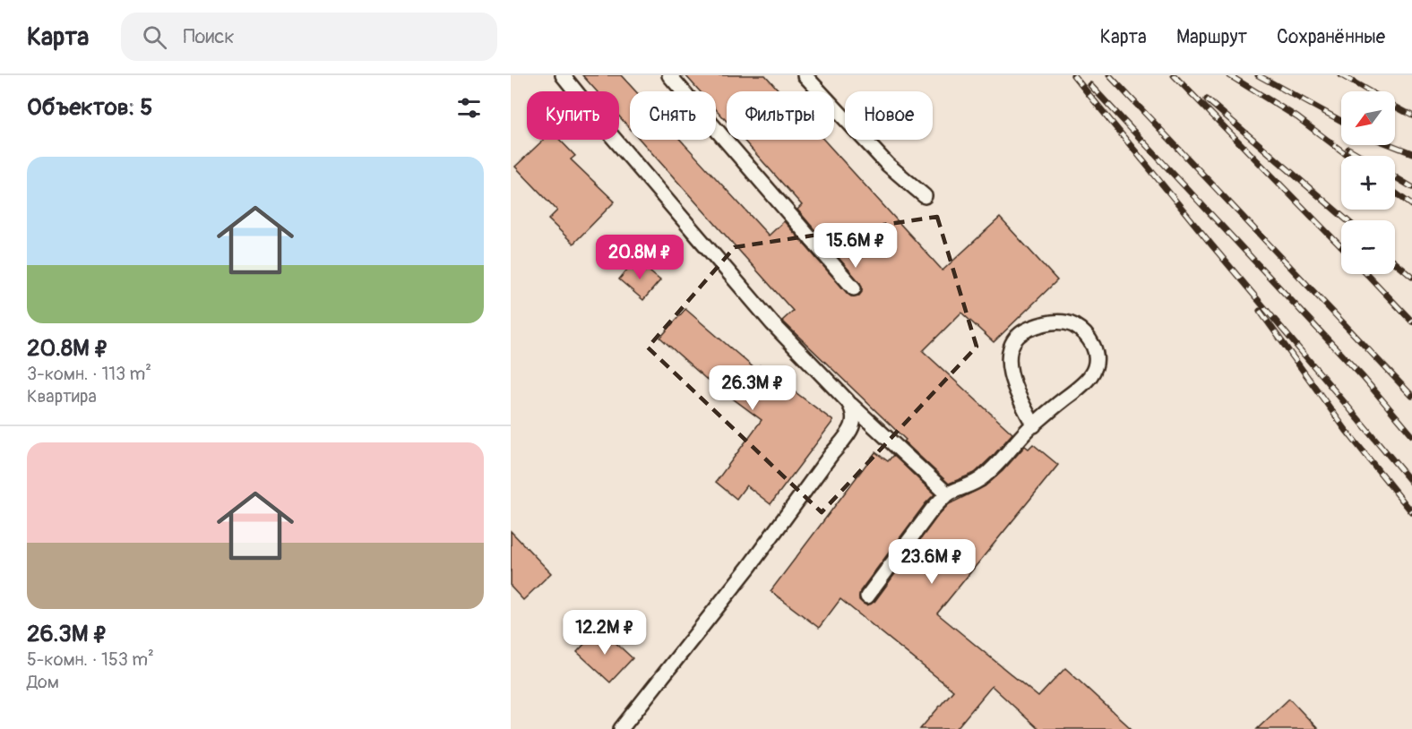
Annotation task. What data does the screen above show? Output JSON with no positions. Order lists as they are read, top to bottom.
{
  "north": "bottom left",
  "page": {
    "header": "Карта",
    "search": "Поиск",
    "nav": ["Карта", "Маршрут", "Сохранённые"],
    "heading": "Объектов: 5",
    "map_buttons": ["+", "−"],
    "chip": [
      "Купить",
      "Снять",
      "Фильтры",
      "Новое"
    ],
    "list": [
      {
        "name": "20.8M ₽",
        "note": "3-комн. · 113 m² · Квартира"
      },
      {
        "name": "26.3M ₽",
        "note": "5-комн. · 153 m² · Дом"
      }
    ],
    "price": [
      "15.6M ₽",
      "20.8M ₽",
      "26.3M ₽",
      "23.6M ₽",
      "12.2M ₽"
    ]
  }
}
